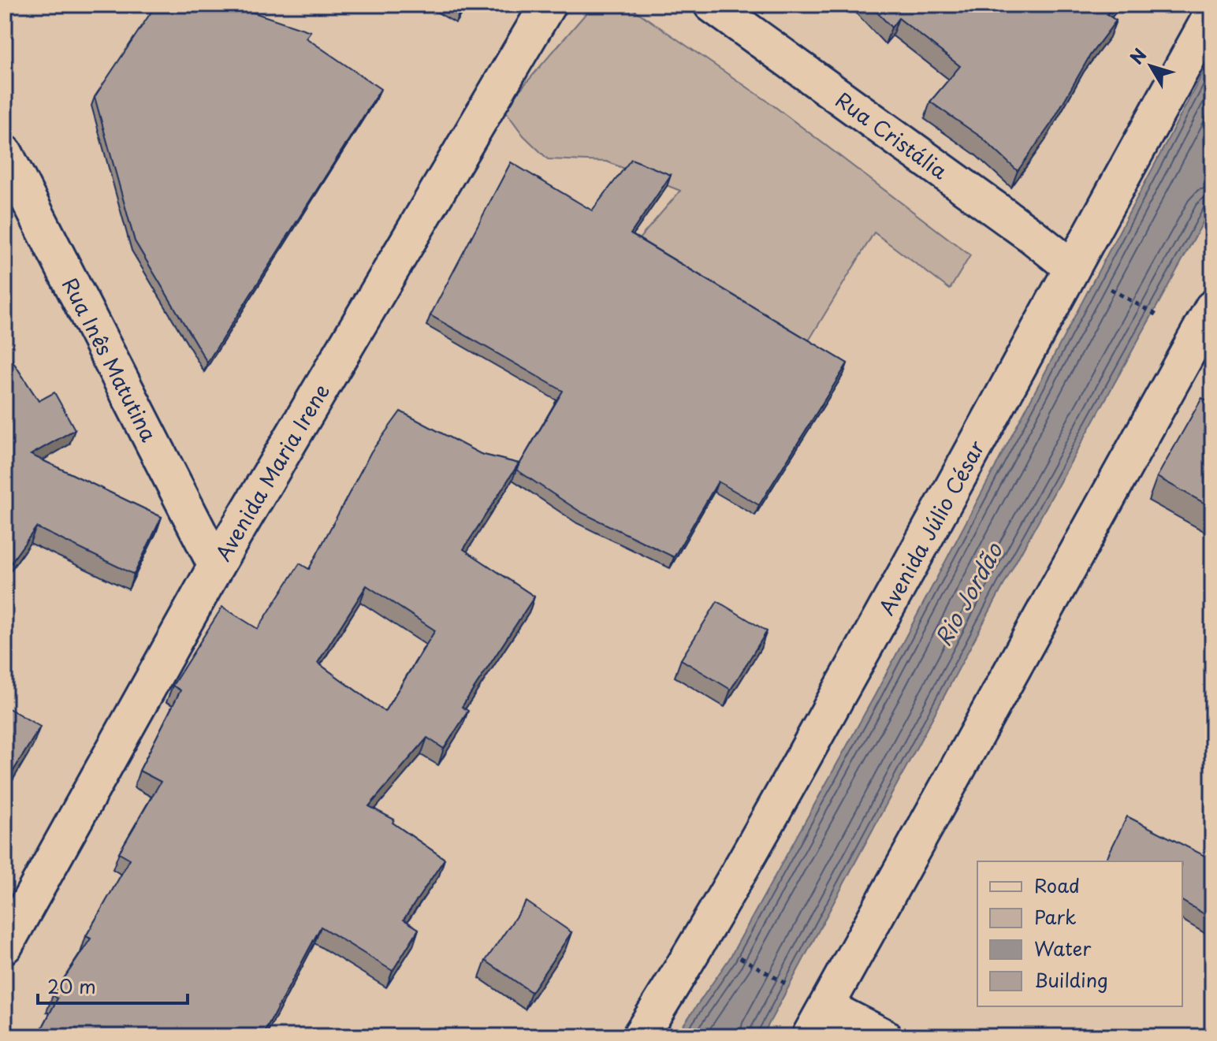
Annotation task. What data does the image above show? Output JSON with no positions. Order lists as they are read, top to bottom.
{
  "streets": {
    "street": [
      "Rua Cristália",
      "Rua Inês Matutina",
      "Avenida Maria Irene",
      "Avenida Júlio César"
    ]
  },
  "crossings": [
    ["Rua Cristália", "Avenida Júlio César"],
    ["Rua Inês Matutina", "Avenida Maria Irene"]
  ],
  "water": ["Rio Jordão"],
  "legend": [
    "Road",
    "Park",
    "Water",
    "Building"
  ],
  "scale_bar": "20 m",
  "north": "top left"
}
